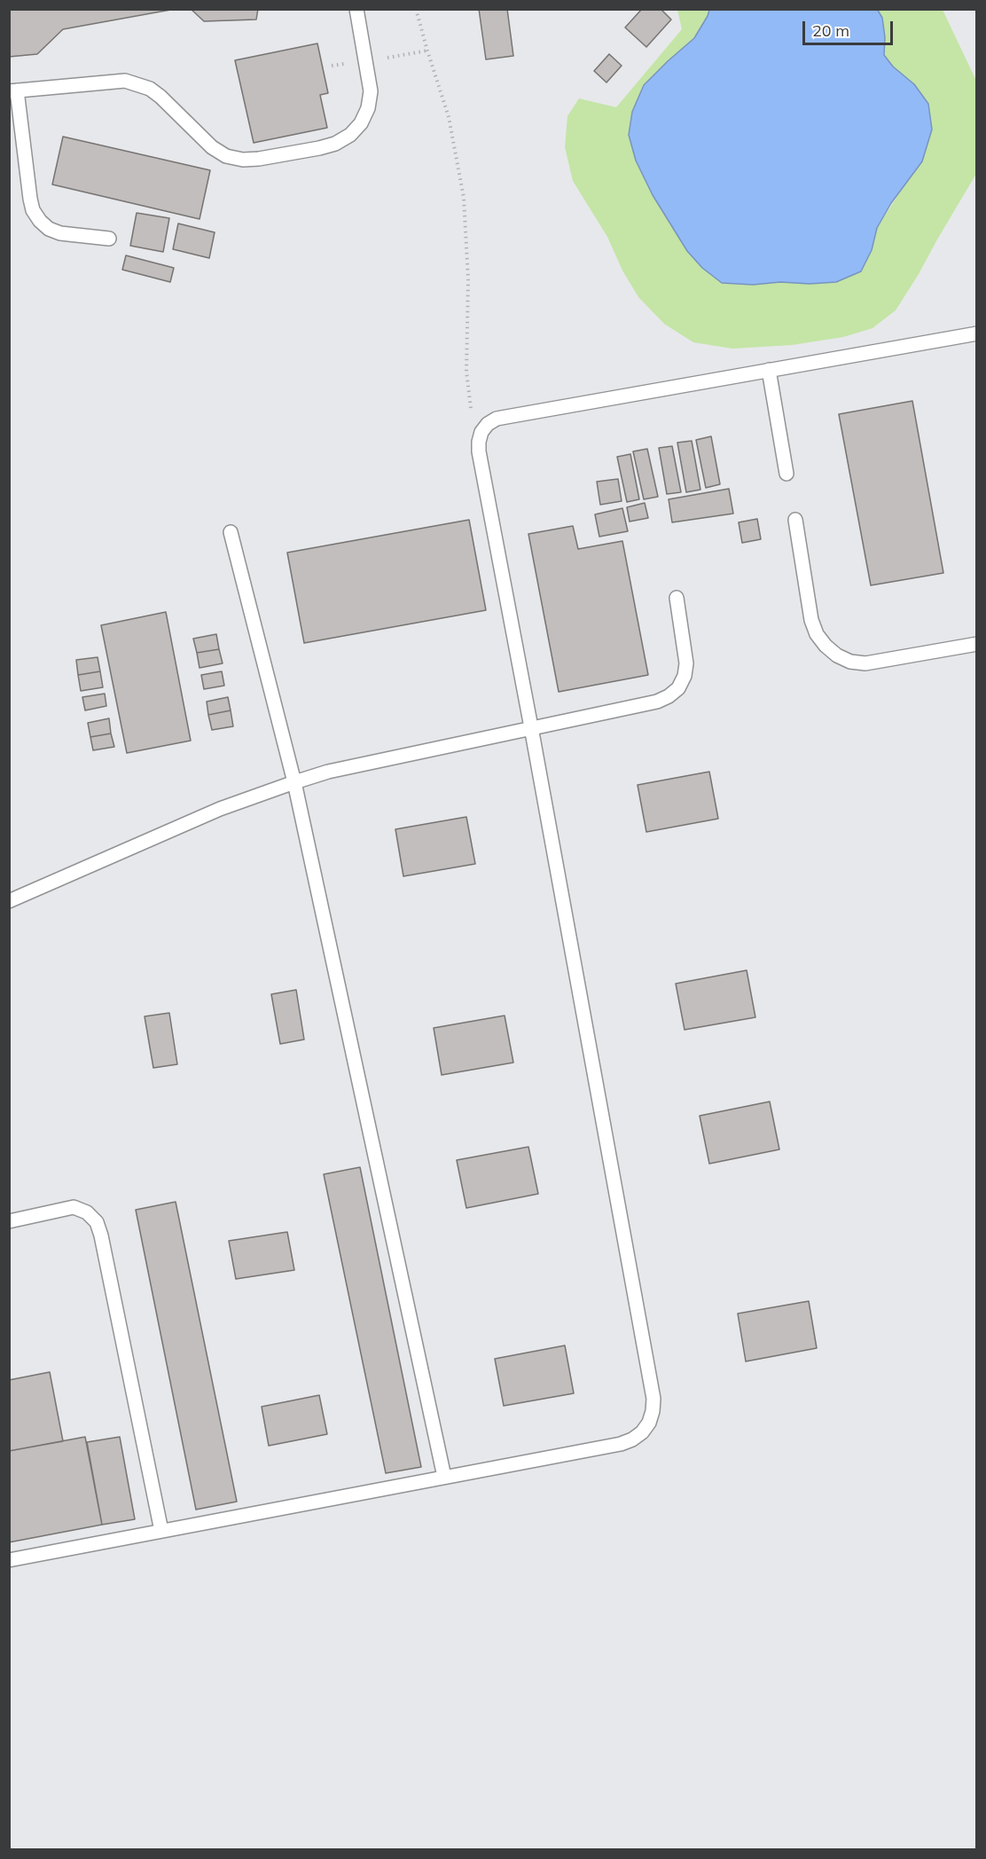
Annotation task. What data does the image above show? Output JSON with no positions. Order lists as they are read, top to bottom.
{
  "scale_bar": "20 m"
}
